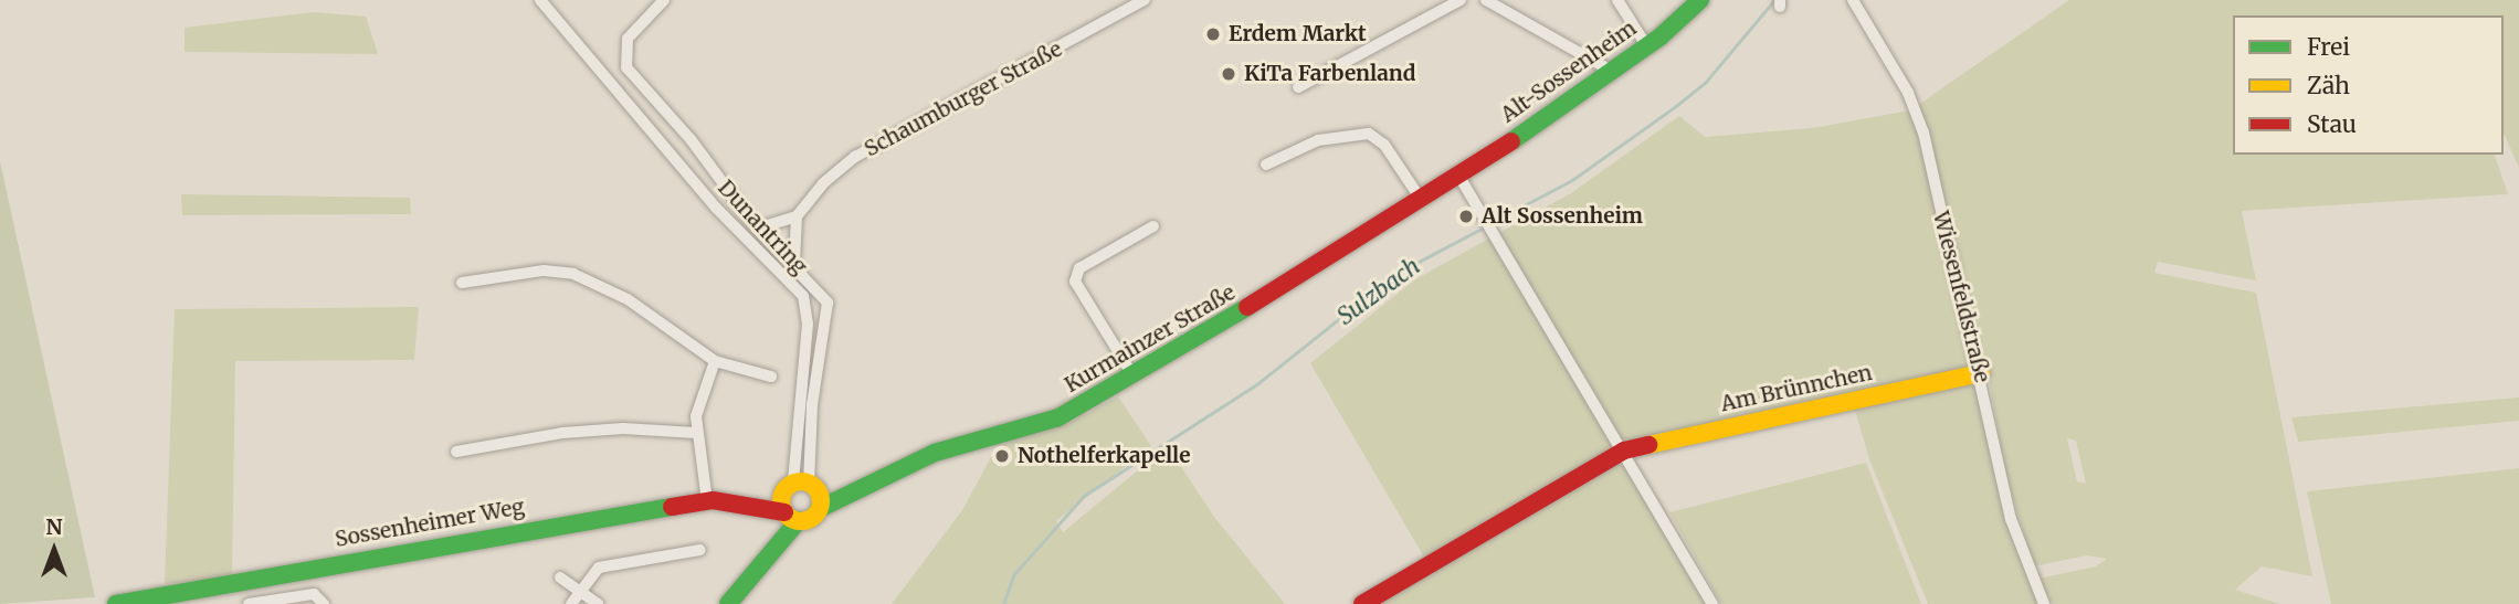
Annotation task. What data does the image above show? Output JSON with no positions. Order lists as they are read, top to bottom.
{
  "streets": {
    "street": [
      "Alt-Sossenheim",
      "Schaumburger Straße",
      "Dunantring",
      "Wiesenfeldstraße",
      "Kurmainzer Straße",
      "Am Brünnchen",
      "Sossenheimer Weg"
    ]
  },
  "crossings": [
    ["Alt-Sossenheim", "Kurmainzer Straße"],
    ["Dunantring", "Kurmainzer Straße"],
    ["Wiesenfeldstraße", "Am Brünnchen"]
  ],
  "water": ["Sulzbach"],
  "places": [
    "Erdem Markt",
    "KiTa Farbenland",
    "Alt Sossenheim",
    "Nothelferkapelle"
  ],
  "legend": ["Frei", "Zäh", "Stau"],
  "north": "top"
}
